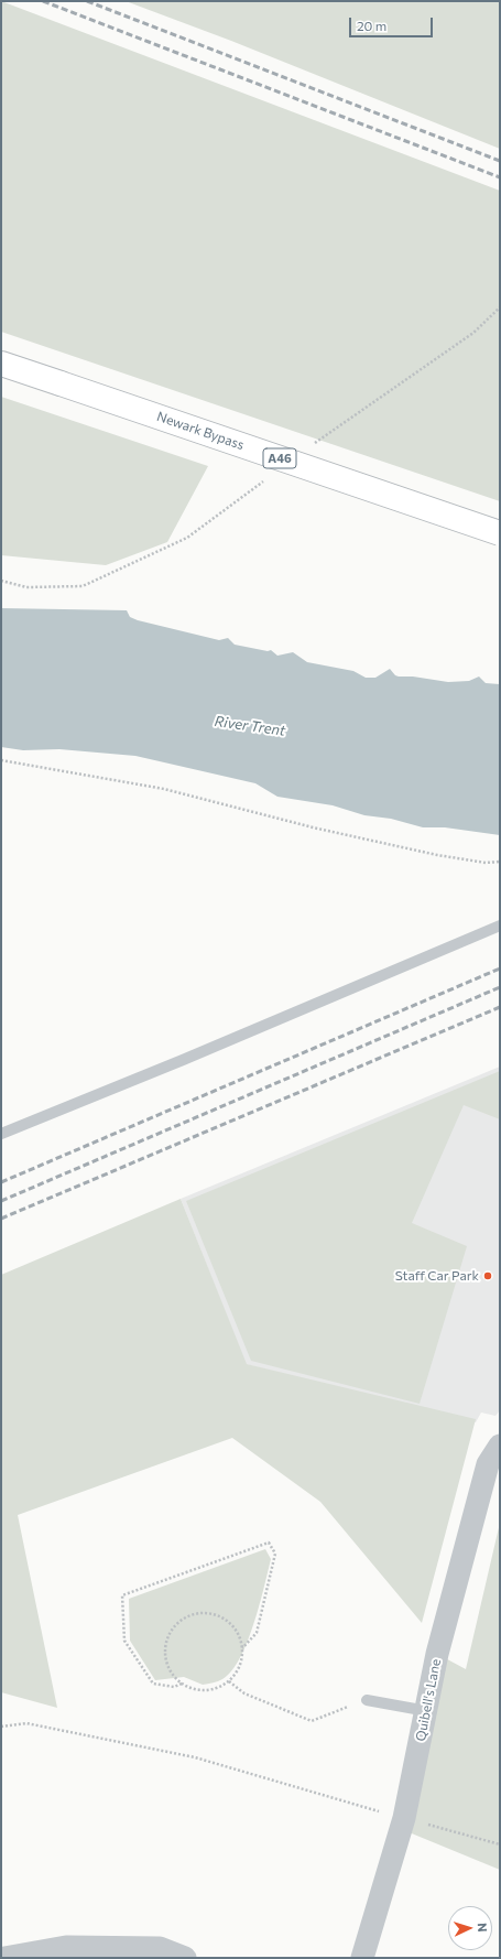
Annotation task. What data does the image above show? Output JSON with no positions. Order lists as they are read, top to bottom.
{
  "streets": {
    "highway": ["Newark Bypass", "A46"],
    "street": ["Quibell's Lane"]
  },
  "water": ["River Trent"],
  "places": ["Staff Car Park"],
  "scale_bar": "20 m",
  "north": "right"
}
